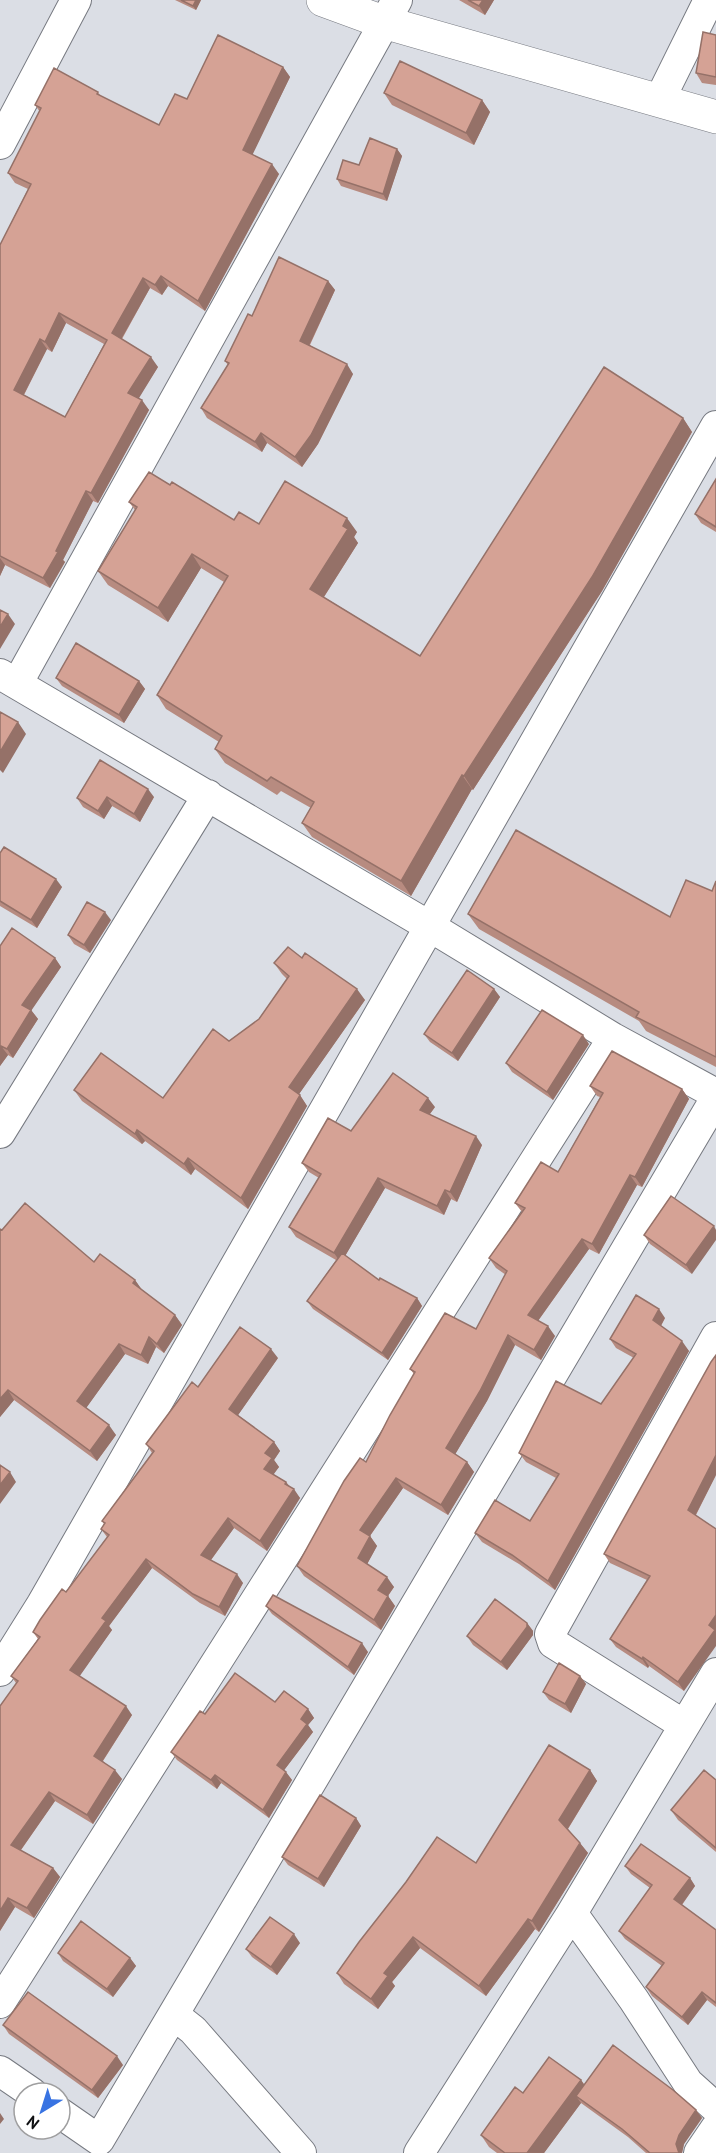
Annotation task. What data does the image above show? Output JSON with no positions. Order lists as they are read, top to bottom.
{
  "north": "bottom left"
}
